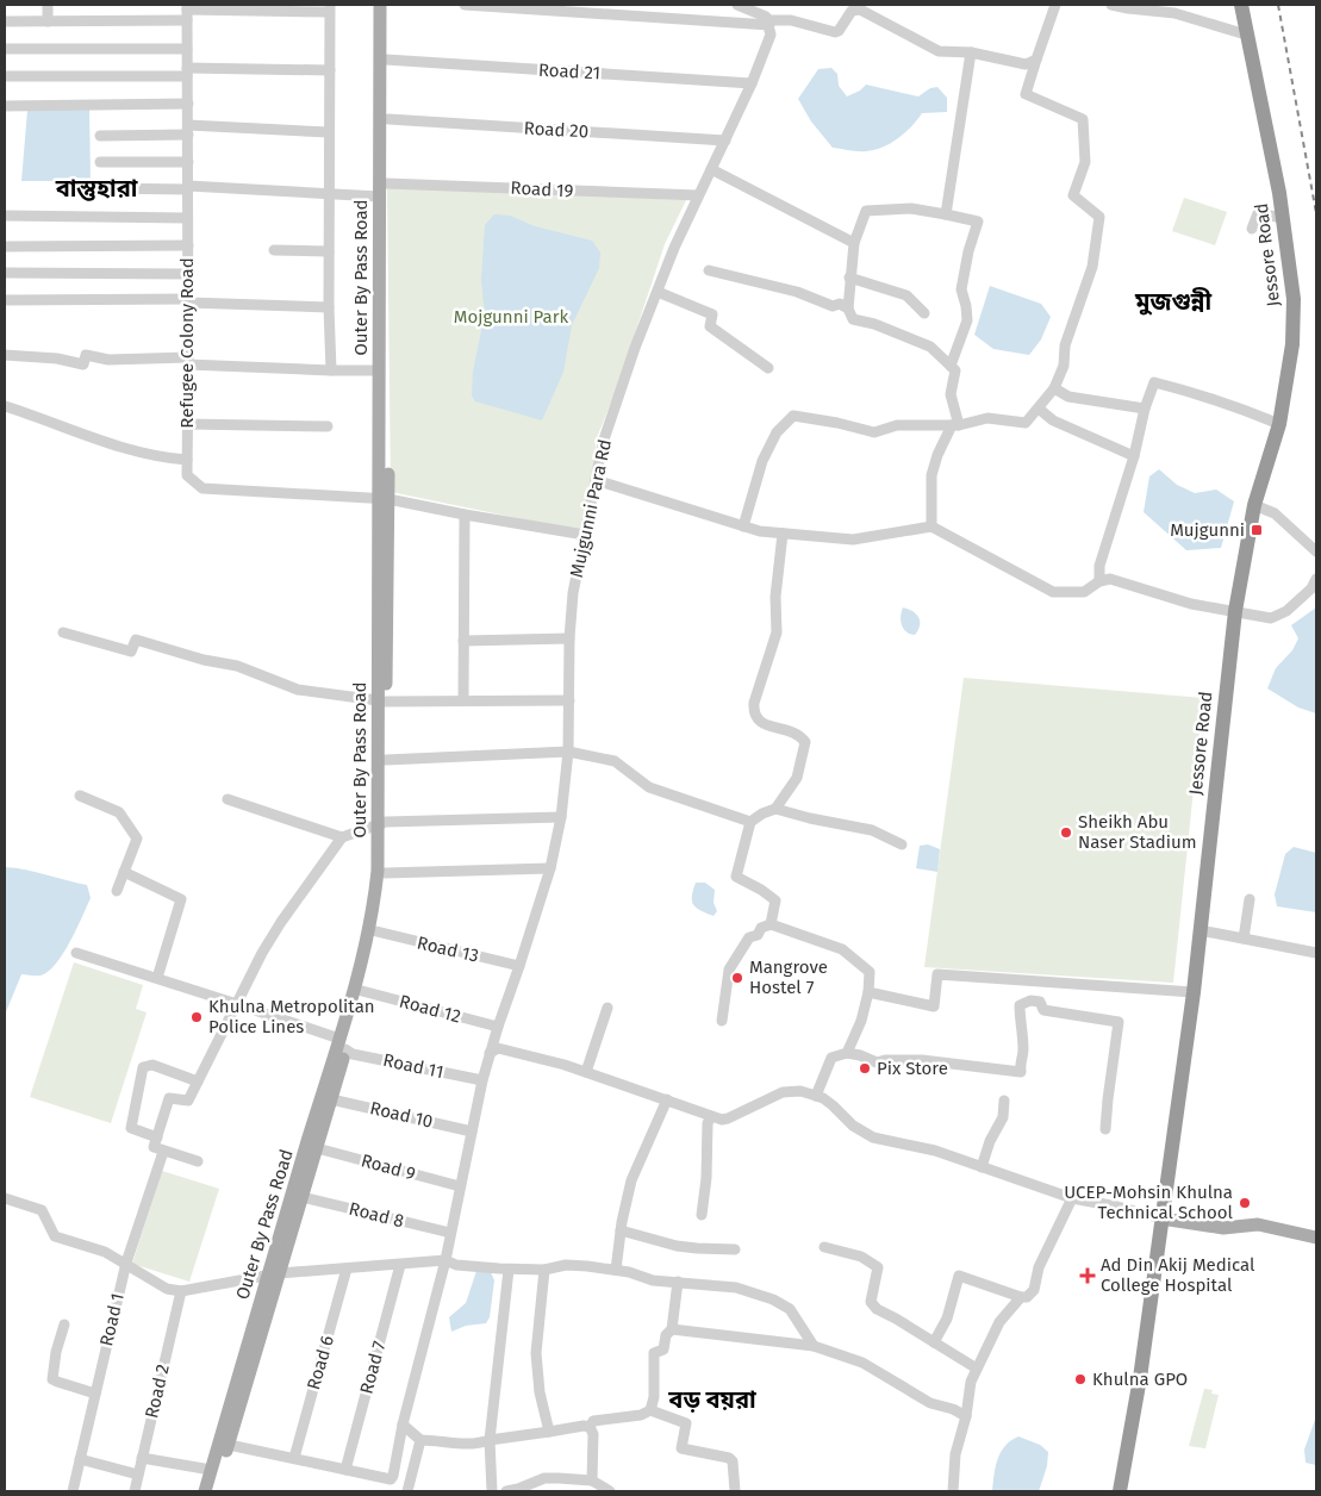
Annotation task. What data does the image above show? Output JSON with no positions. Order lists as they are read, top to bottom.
{
  "streets": {
    "highway": ["Jessore Road"],
    "main road": ["Outer By Pass Road"],
    "street": [
      "Road 21",
      "Road 20",
      "Road 19",
      "Refugee Colony Road",
      "Mujgunni Para Rd",
      "Road 13",
      "Road 12",
      "Road 11",
      "Road 10",
      "Road 9",
      "Road 8",
      "Road 1",
      "Road 6",
      "Road 7",
      "Road 2"
    ]
  },
  "crossings": [
    ["Road 21", "Outer By Pass Road"],
    ["Road 21", "Mujgunni Para Rd"],
    ["Road 20", "Outer By Pass Road"],
    ["Road 20", "Mujgunni Para Rd"],
    ["Road 19", "Outer By Pass Road"],
    ["Road 19", "Mujgunni Para Rd"],
    ["Outer By Pass Road", "Refugee Colony Road"],
    ["Outer By Pass Road", "Road 13"],
    ["Outer By Pass Road", "Road 12"],
    ["Outer By Pass Road", "Road 11"],
    ["Outer By Pass Road", "Road 10"],
    ["Outer By Pass Road", "Road 9"],
    ["Outer By Pass Road", "Road 8"],
    ["Refugee Colony Road", "Mujgunni Para Rd"],
    ["Mujgunni Para Rd", "Road 13"],
    ["Mujgunni Para Rd", "Road 12"],
    ["Mujgunni Para Rd", "Road 11"],
    ["Mujgunni Para Rd", "Road 10"],
    ["Mujgunni Para Rd", "Road 9"],
    ["Mujgunni Para Rd", "Road 8"],
    ["Mujgunni Para Rd", "Road 7"]
  ],
  "districts": ["বাস্তুহারা", "মুজগুন্নী", "বড় বয়রা"],
  "parks": ["Mojgunni Park"],
  "places": {
    "transit": ["Mujgunni"],
    "other": [
      "Sheikh Abu Naser Stadium",
      "Mangrove Hostel 7",
      "Khulna Metropolitan Police Lines",
      "Pix Store",
      "UCEP-Mohsin Khulna Technical School",
      "Khulna GPO"
    ],
    "health": ["Ad Din Akij Medical College Hospital"]
  }
}
